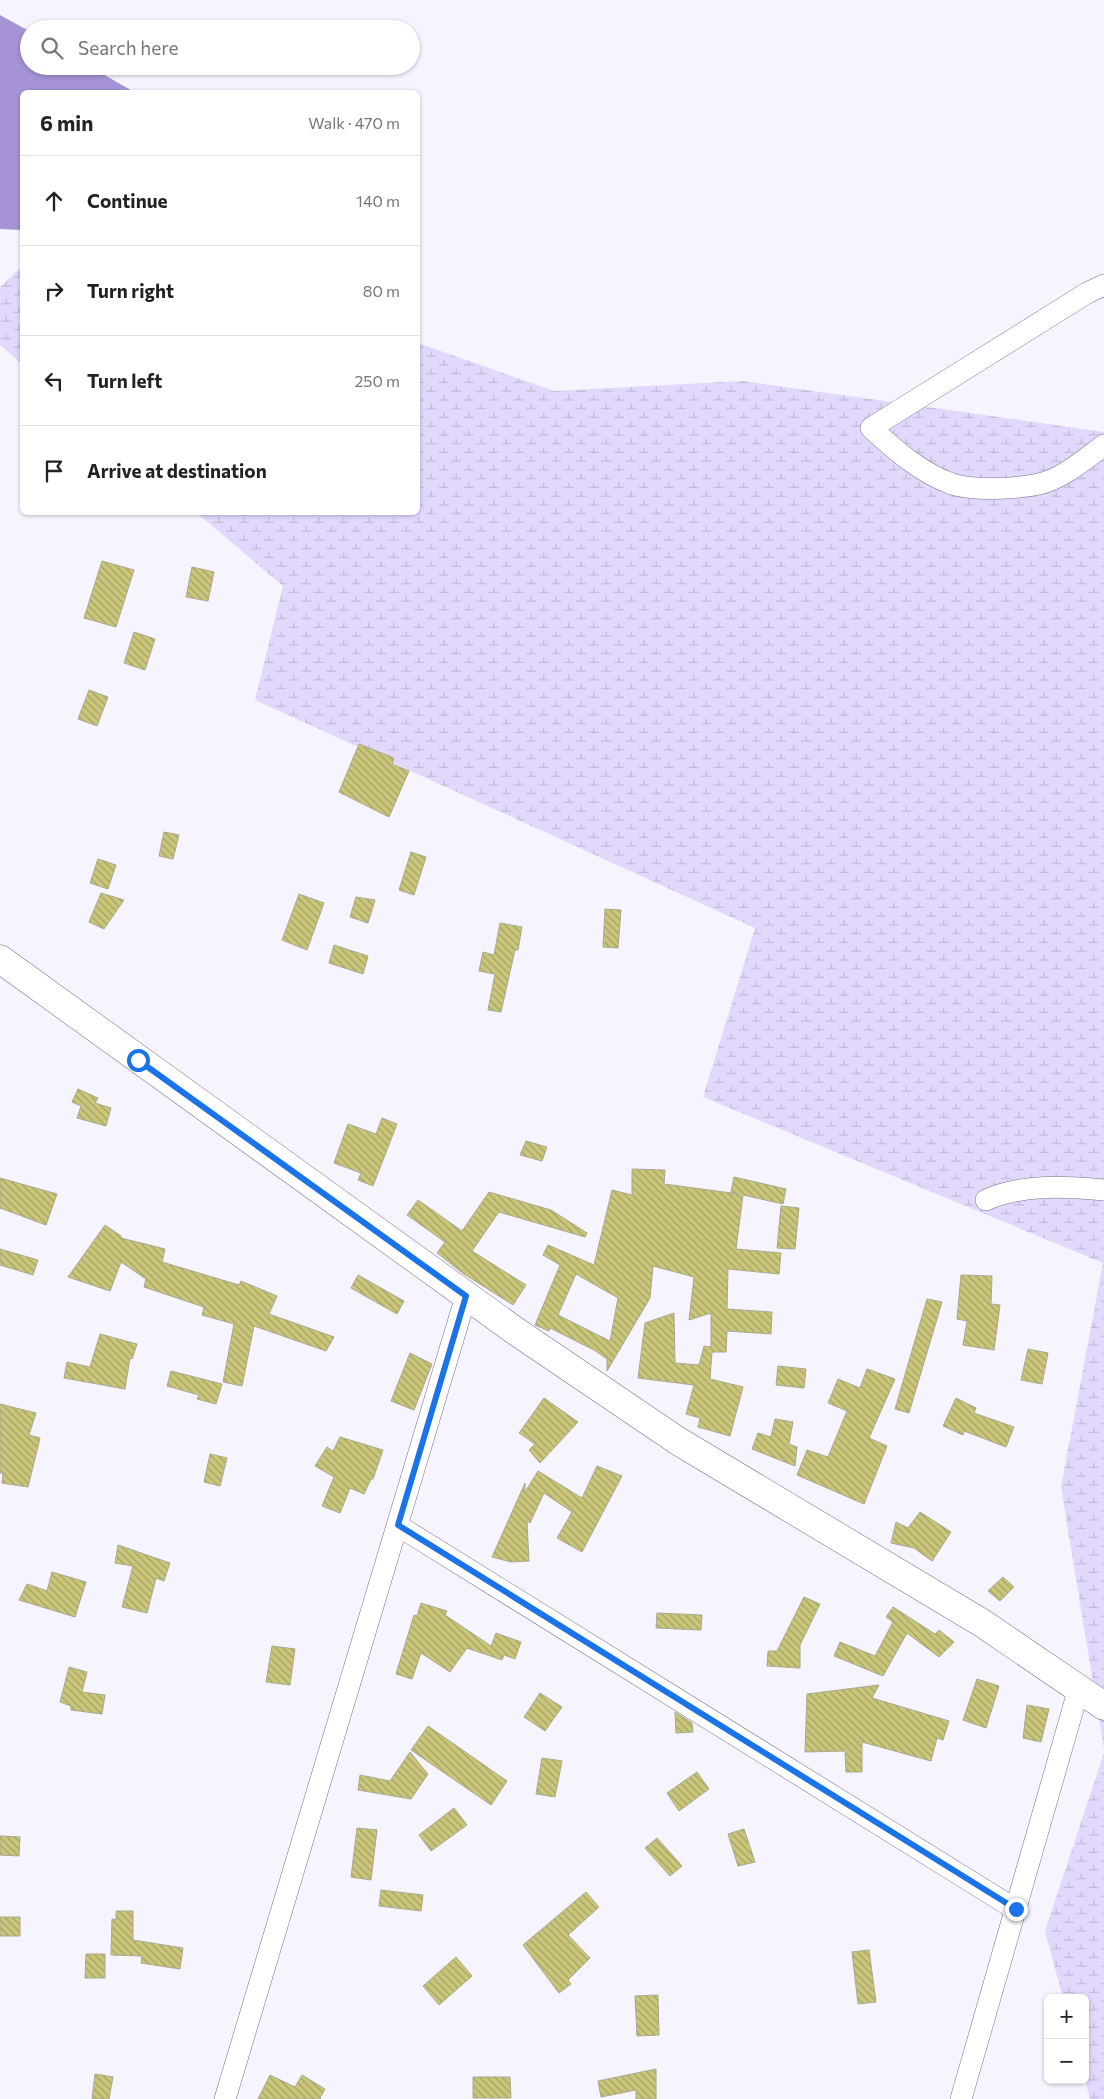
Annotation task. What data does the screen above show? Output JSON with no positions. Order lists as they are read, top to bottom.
{
  "page": {
    "search": "Search here",
    "heading": ["6 min", "Walk · 470 m"],
    "list": [
      ["Continue", "140 m"],
      ["Turn right", "80 m"],
      ["Turn left", "250 m"],
      "Arrive at destination"
    ],
    "map_buttons": ["+", "−"]
  }
}
